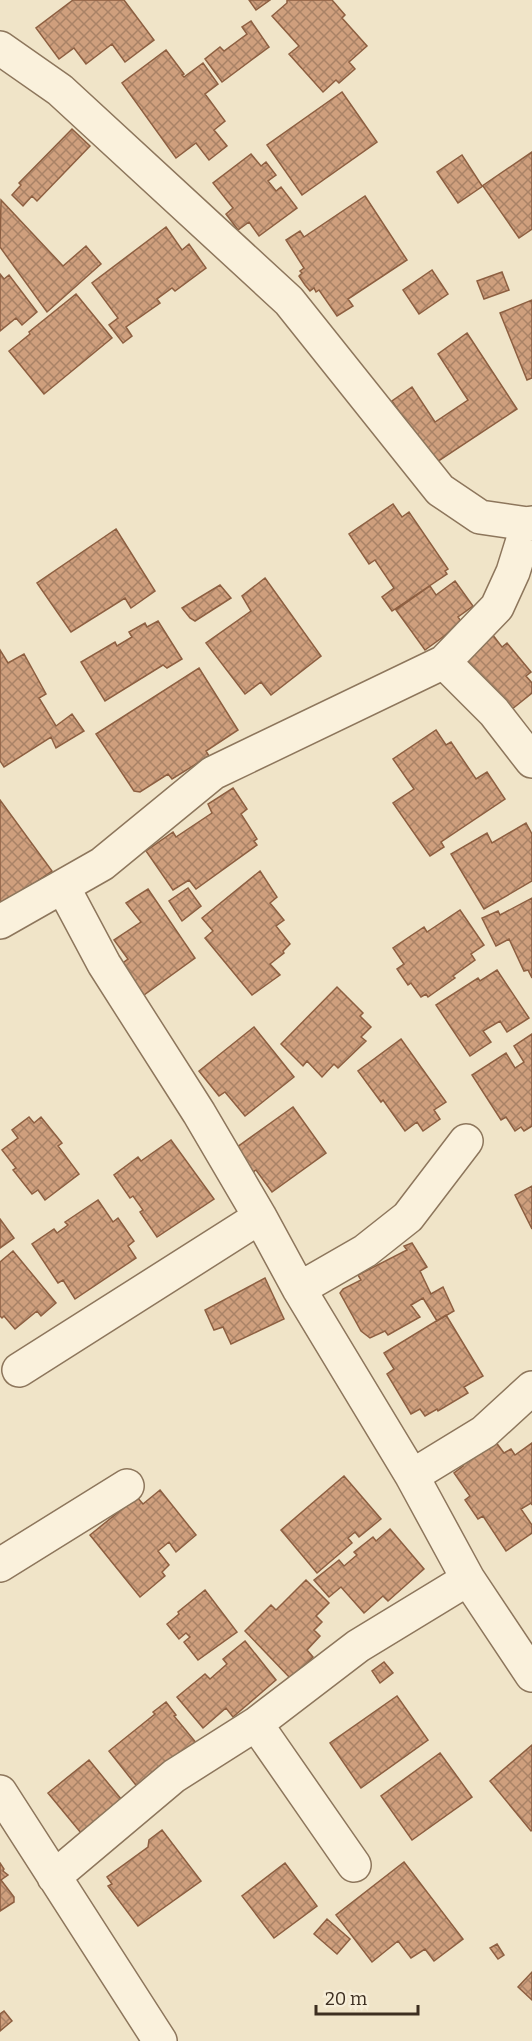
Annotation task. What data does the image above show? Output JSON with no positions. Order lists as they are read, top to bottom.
{
  "scale_bar": "20 m"
}
